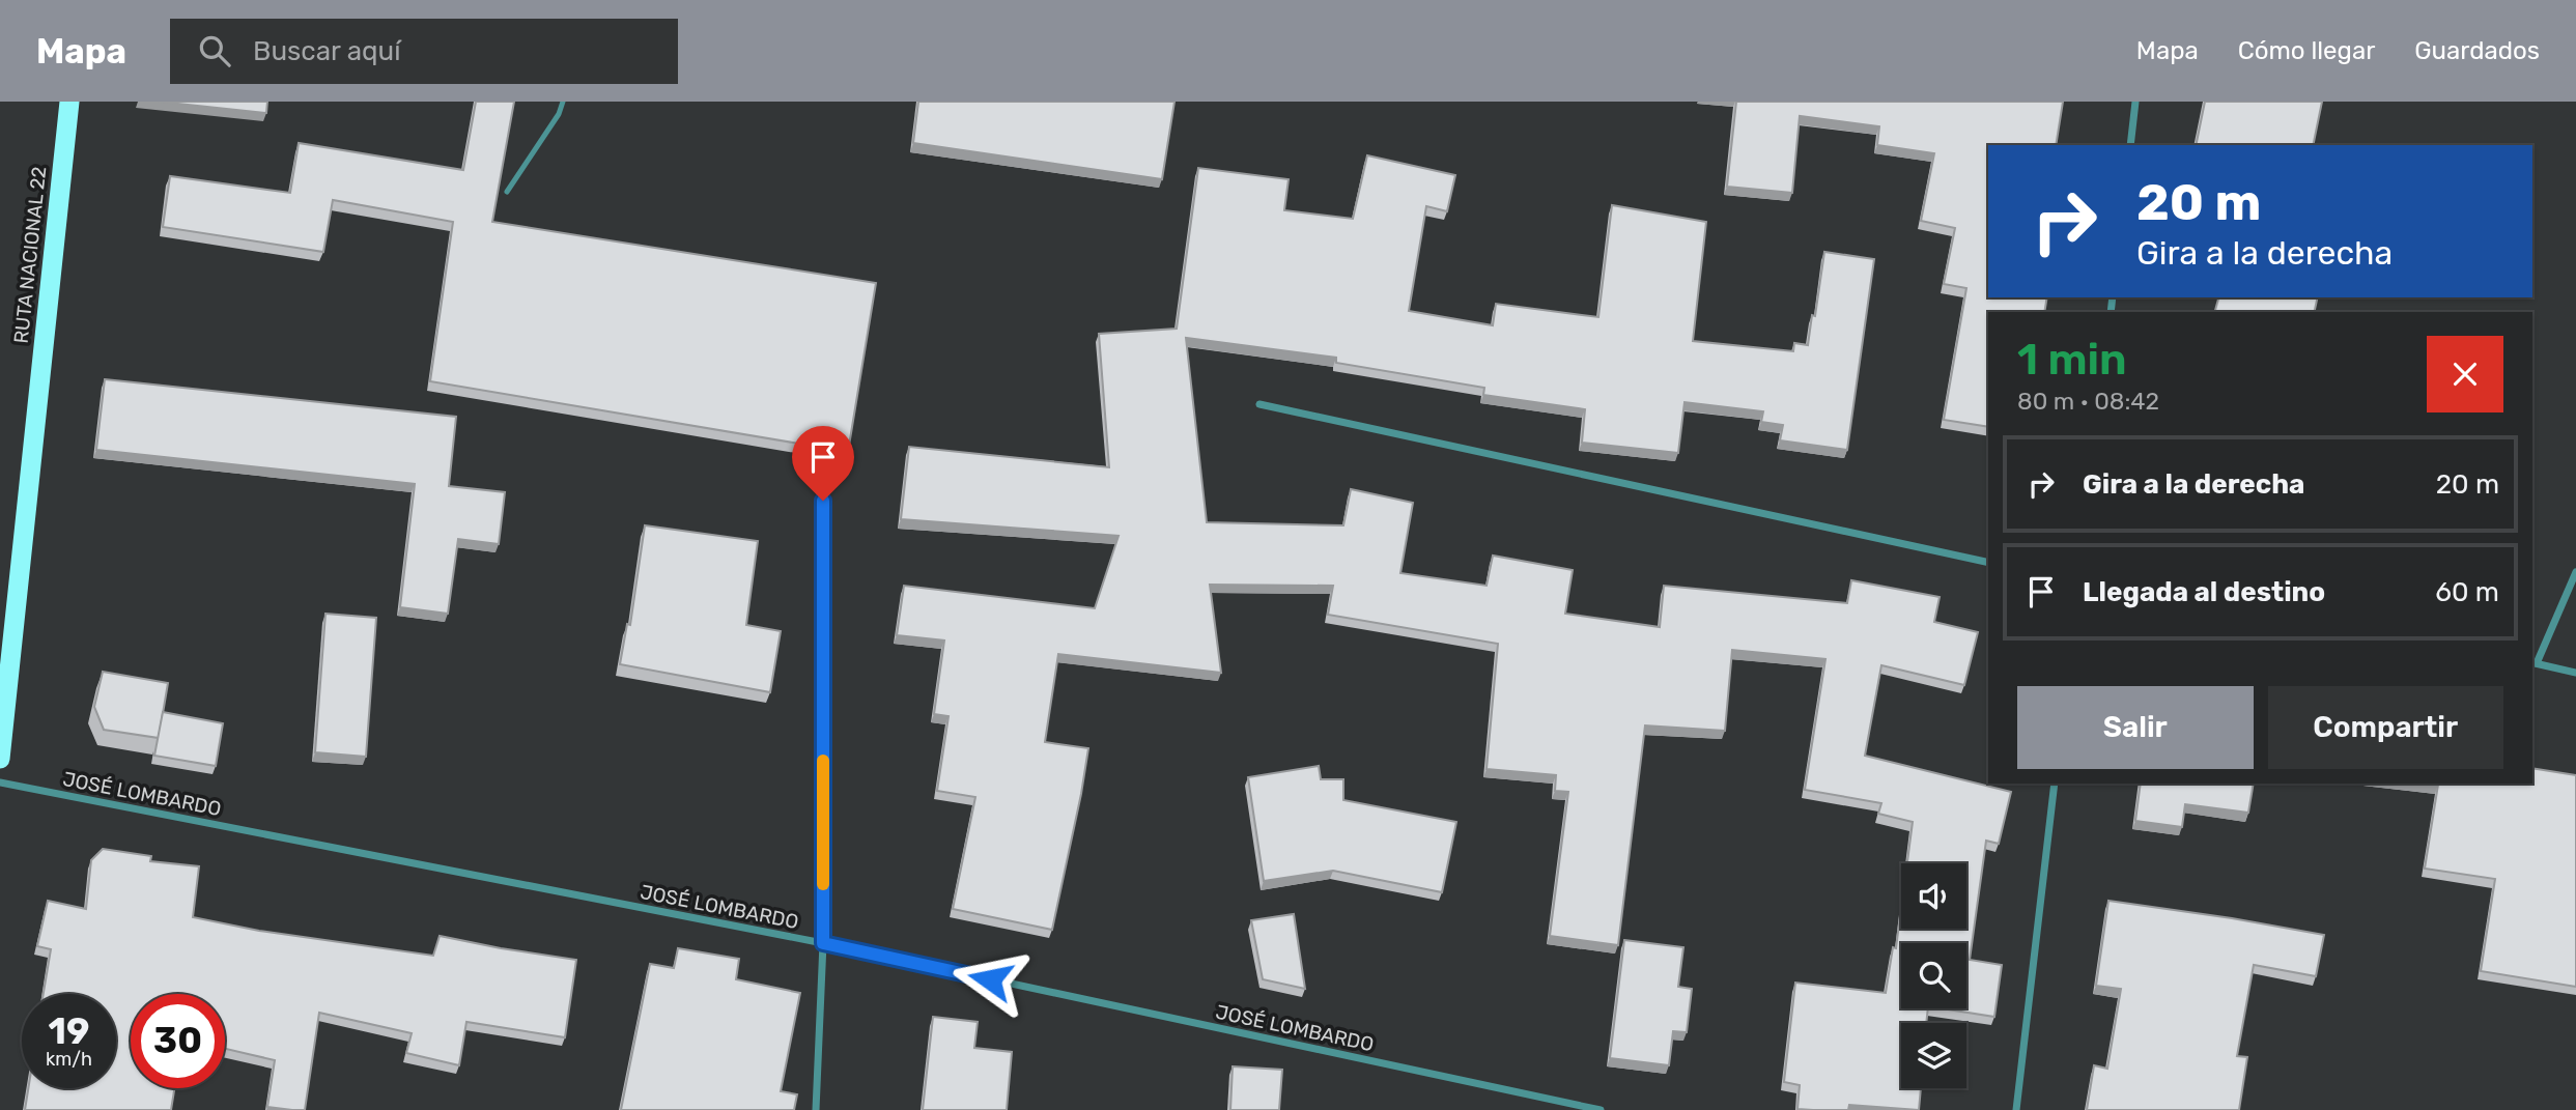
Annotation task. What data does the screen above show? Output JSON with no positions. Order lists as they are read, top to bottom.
{
  "streets": {
    "highway": ["RUTA NACIONAL 22"],
    "street": ["JOSÉ LOMBARDO"]
  },
  "page": {
    "header": "Mapa",
    "search": "Buscar aquí",
    "nav": ["Mapa", "Cómo llegar", "Guardados"],
    "turn": ["20 m", "Gira a la derecha"],
    "heading": ["1 min", "80 m · 08:42"],
    "list": [
      {
        "name": "Gira a la derecha",
        "value": "20 m"
      },
      {
        "name": "Llegada al destino",
        "value": "60 m"
      }
    ],
    "buttons": ["Salir", "Compartir"],
    "speed": "19 km/h",
    "limit": "30"
  }
}
